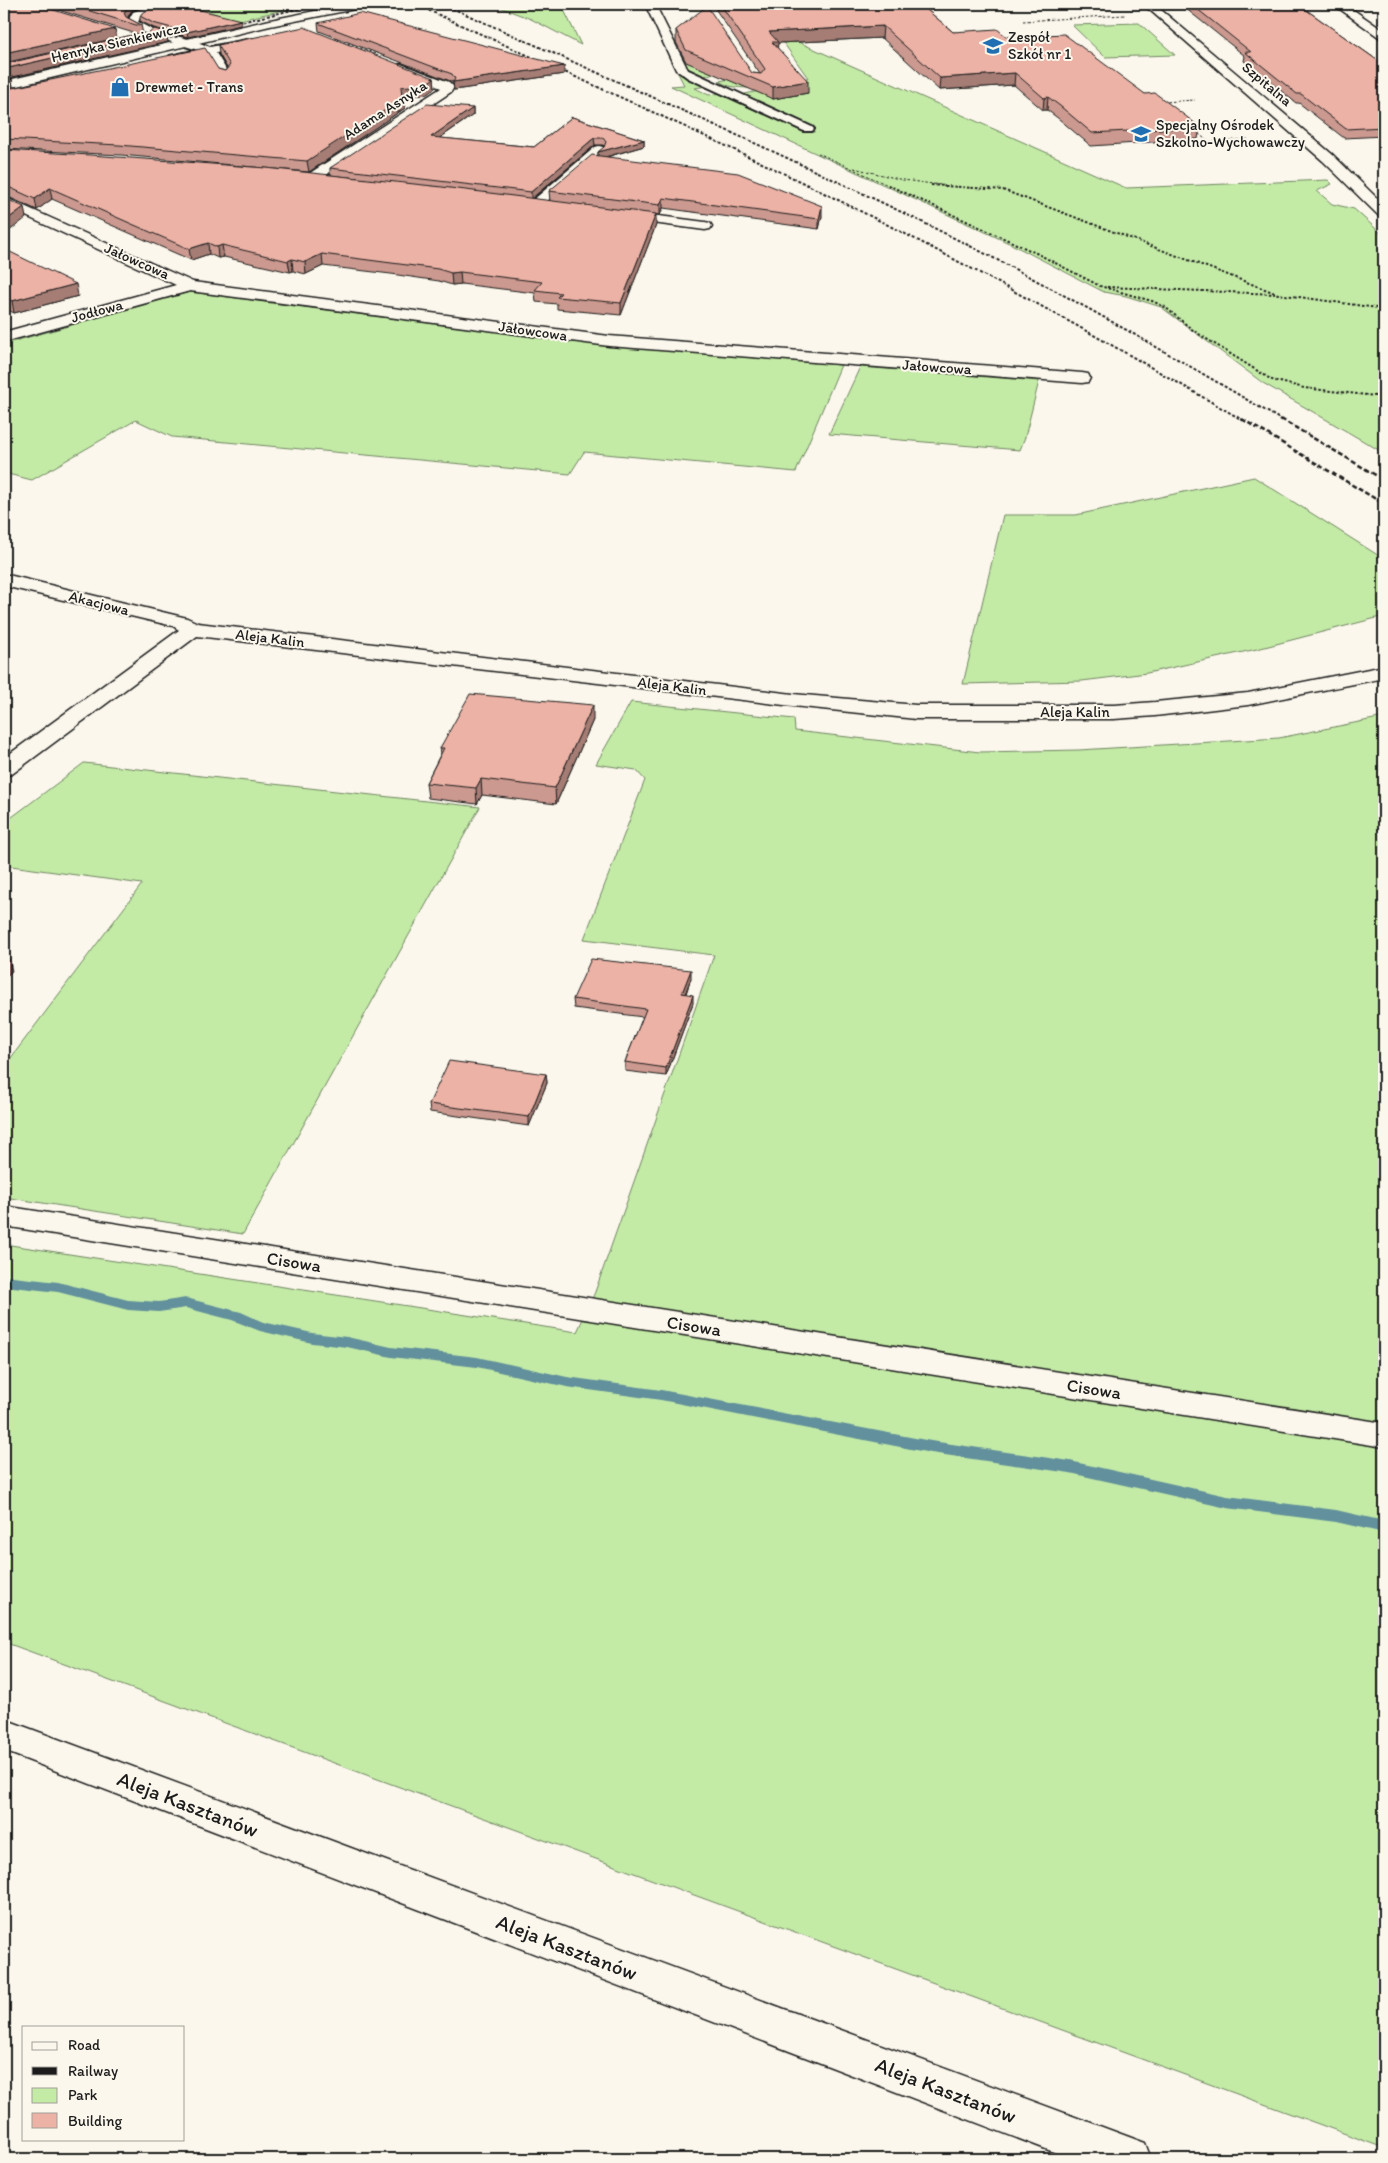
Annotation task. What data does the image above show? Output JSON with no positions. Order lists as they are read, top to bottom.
{
  "streets": {
    "street": [
      "Henryka Sienkiewicza",
      "Szpitalna",
      "Adama Asnyka",
      "Jałowcowa",
      "Jodłowa",
      "Akacjowa",
      "Aleja Kalin",
      "Cisowa",
      "Aleja Kasztanów"
    ]
  },
  "crossings": [
    ["Jałowcowa", "Jodłowa"],
    ["Akacjowa", "Aleja Kalin"]
  ],
  "places": {
    "school or university": ["Zespół Szkół nr 1", "Specjalny Ośrodek Szkolno-Wychowawczy"],
    "shop": ["Drewmet - Trans"]
  },
  "legend": [
    "Road",
    "Railway",
    "Park",
    "Building"
  ]
}
